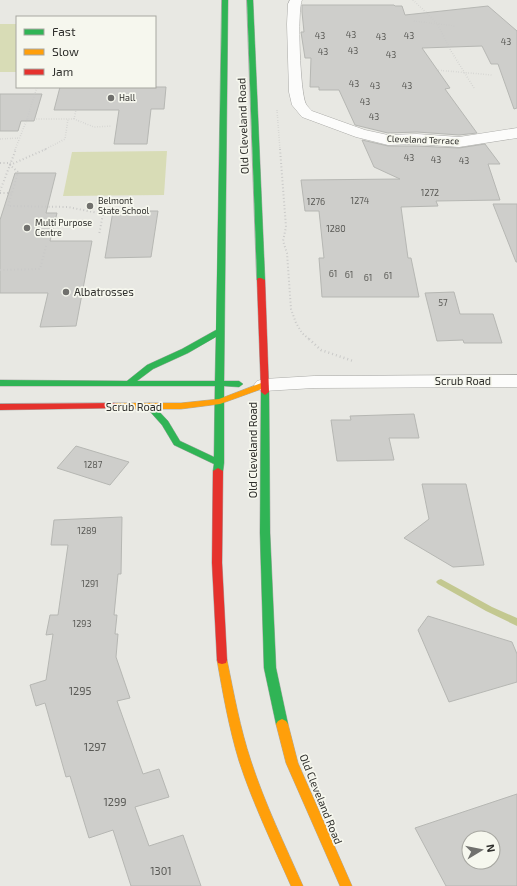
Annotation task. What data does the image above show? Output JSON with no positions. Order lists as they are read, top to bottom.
{
  "streets": {
    "main road": ["Old Cleveland Road", "Scrub Road"],
    "street": ["Cleveland Terrace"]
  },
  "crossings": [
    ["Old Cleveland Road", "Scrub Road"]
  ],
  "places": [
    "Hall",
    "Belmont State School",
    "Multi Purpose Centre",
    "Albatrosses"
  ],
  "house_numbers": [
    "43",
    "43",
    "43",
    "43",
    "43",
    "43",
    "43",
    "43",
    "43",
    "43",
    "43",
    "43",
    "43",
    "43",
    "43",
    "43",
    "1272",
    "1274",
    "1276",
    "1280",
    "61",
    "61",
    "61",
    "61",
    "57",
    "1287",
    "1289",
    "1291",
    "1293",
    "1295",
    "1297",
    "1299",
    "1301"
  ],
  "legend": ["Fast", "Slow", "Jam"],
  "north": "right"
}
